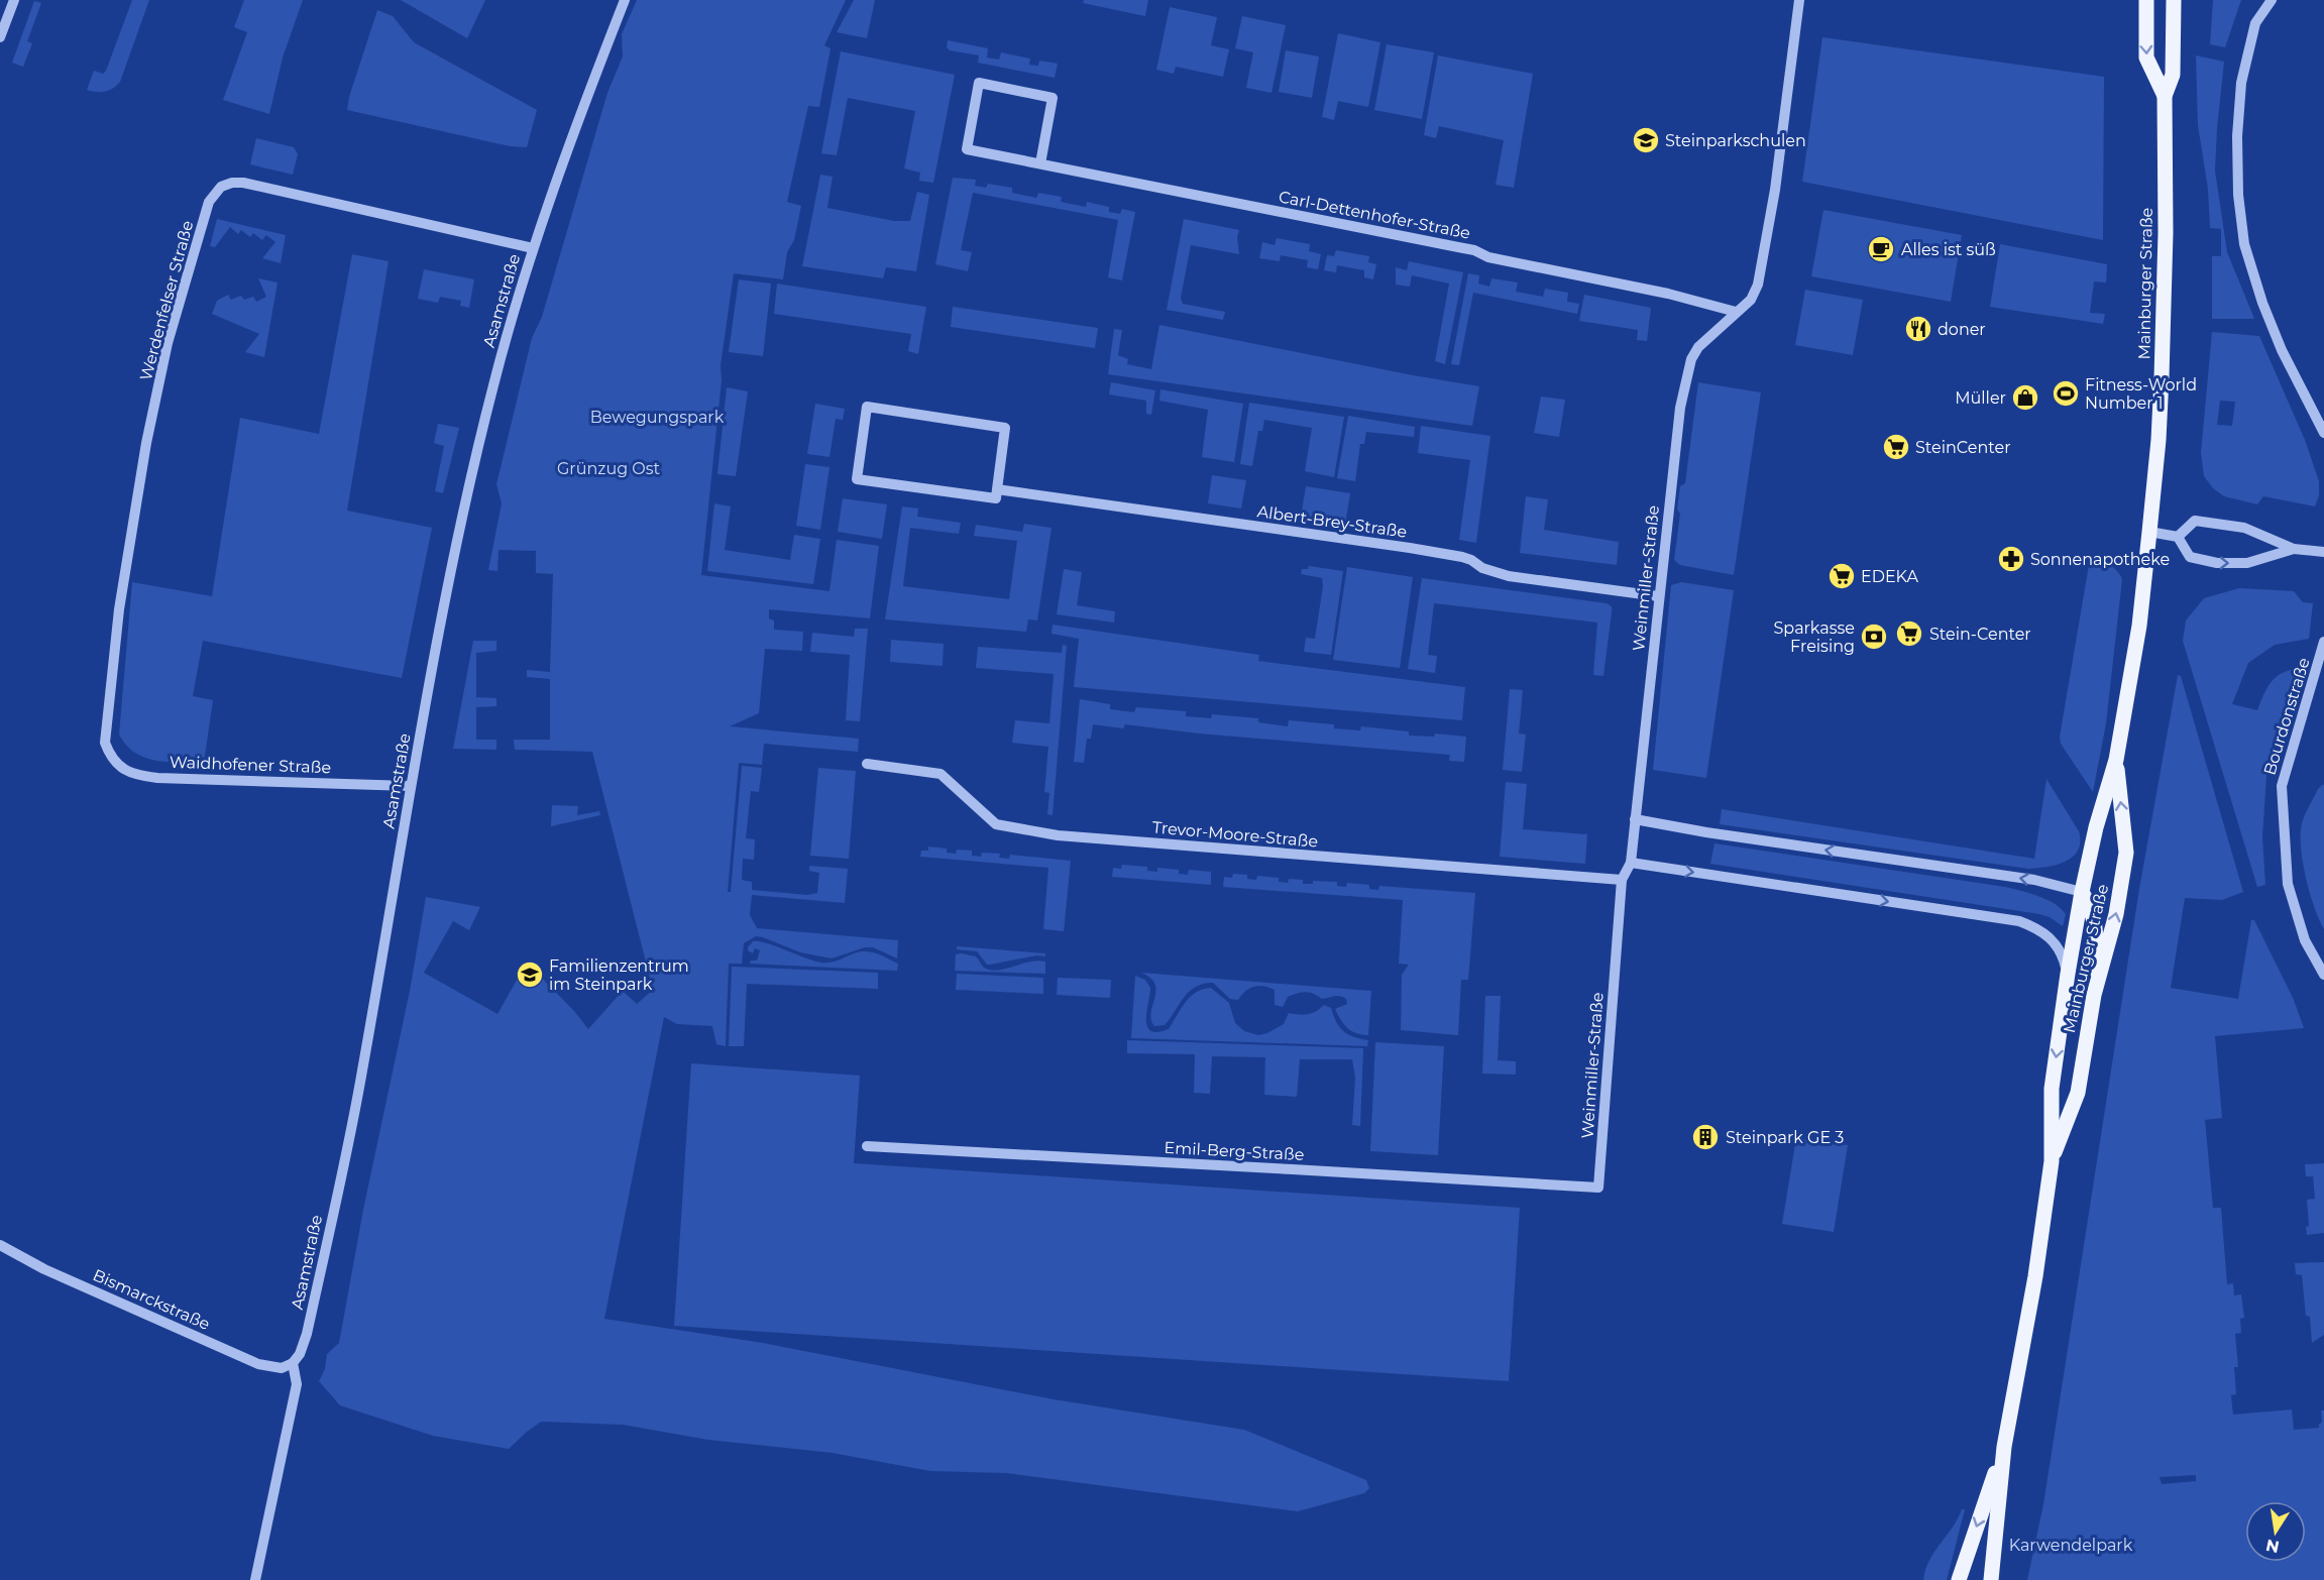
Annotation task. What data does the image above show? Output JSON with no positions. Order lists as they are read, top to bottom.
{
  "streets": {
    "main road": ["Mainburger Straße"],
    "street": [
      "Carl-Dettenhofer-Straße",
      "Werdenfelser Straße",
      "Asamstraße",
      "Albert-Brey-Straße",
      "Weinmiller-Straße",
      "Bourdonstraße",
      "Waidhofener Straße",
      "Trevor-Moore-Straße",
      "Emil-Berg-Straße",
      "Bismarckstraße"
    ]
  },
  "crossings": [
    ["Carl-Dettenhofer-Straße", "Weinmiller-Straße"],
    ["Werdenfelser Straße", "Asamstraße"],
    ["Werdenfelser Straße", "Waidhofener Straße"],
    ["Asamstraße", "Waidhofener Straße"],
    ["Asamstraße", "Bismarckstraße"],
    ["Albert-Brey-Straße", "Weinmiller-Straße"],
    ["Weinmiller-Straße", "Trevor-Moore-Straße"],
    ["Weinmiller-Straße", "Emil-Berg-Straße"]
  ],
  "parks": ["Bewegungspark", "Grünzug Ost", "Karwendelpark"],
  "places": {
    "school or university": ["Steinparkschulen", "Familienzentrum im Steinpark"],
    "cafe": ["Alles ist süß"],
    "restaurant": ["doner"],
    "sports": ["Fitness-World Number 1"],
    "shop": ["Müller"],
    "supermarket": ["SteinCenter", "EDEKA", "Stein-Center"],
    "pharmacy": ["Sonnenapotheke"],
    "bank": ["Sparkasse Freising"],
    "building": ["Steinpark GE 3"]
  },
  "north": "bottom"
}
